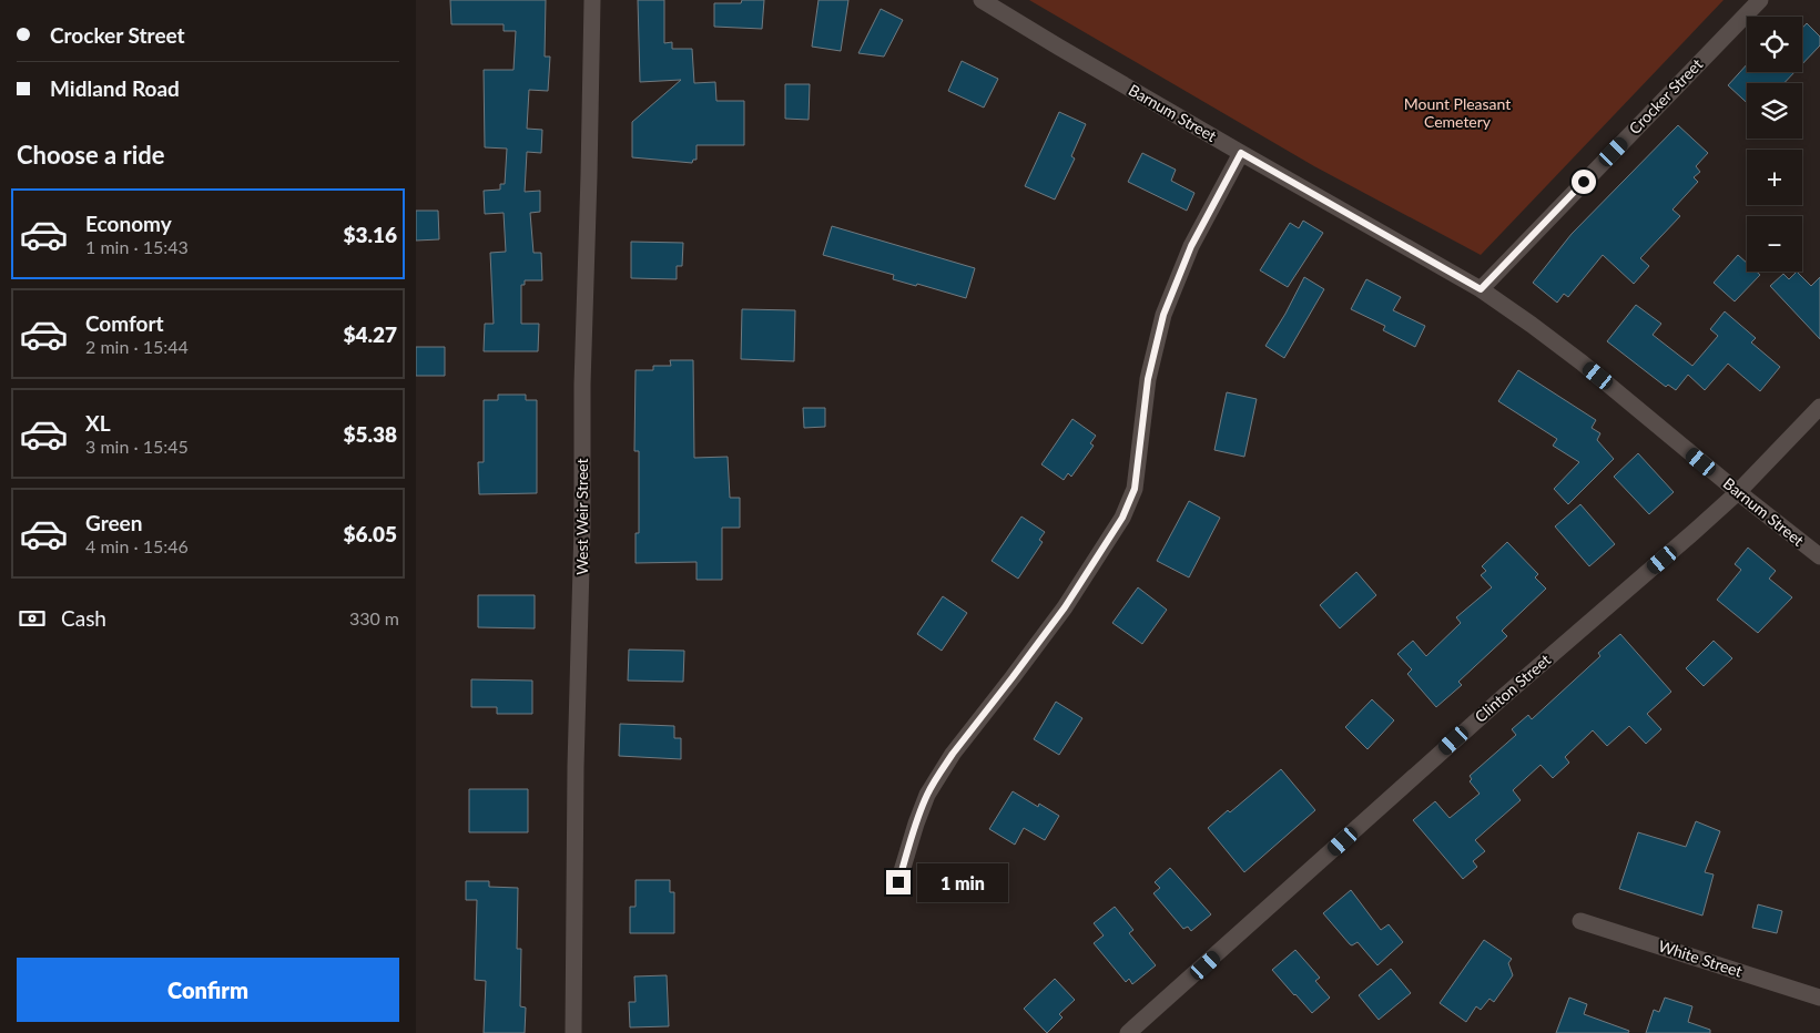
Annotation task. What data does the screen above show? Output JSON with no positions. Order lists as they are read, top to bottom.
{
  "streets": {
    "street": [
      "Crocker Street",
      "Barnum Street",
      "West Weir Street",
      "Clinton Street",
      "White Street"
    ]
  },
  "crossings": [
    ["Crocker Street", "Barnum Street"],
    ["Barnum Street", "Clinton Street"]
  ],
  "parks": ["Mount Pleasant Cemetery"],
  "page": {
    "banner": ["Crocker Street", "Midland Road"],
    "map_buttons": ["+", "−"],
    "heading": "Choose a ride",
    "list": [
      {
        "name": "Economy",
        "note": "1 min · 15:43",
        "value": "$3.16"
      },
      {
        "name": "Comfort",
        "note": "2 min · 15:44",
        "value": "$4.27"
      },
      {
        "name": "XL",
        "note": "3 min · 15:45",
        "value": "$5.38"
      },
      {
        "name": "Green",
        "note": "4 min · 15:46",
        "value": "$6.05"
      }
    ],
    "pay": ["Cash", "330 m"],
    "bubble": "1 min",
    "buttons": "Confirm"
  }
}
